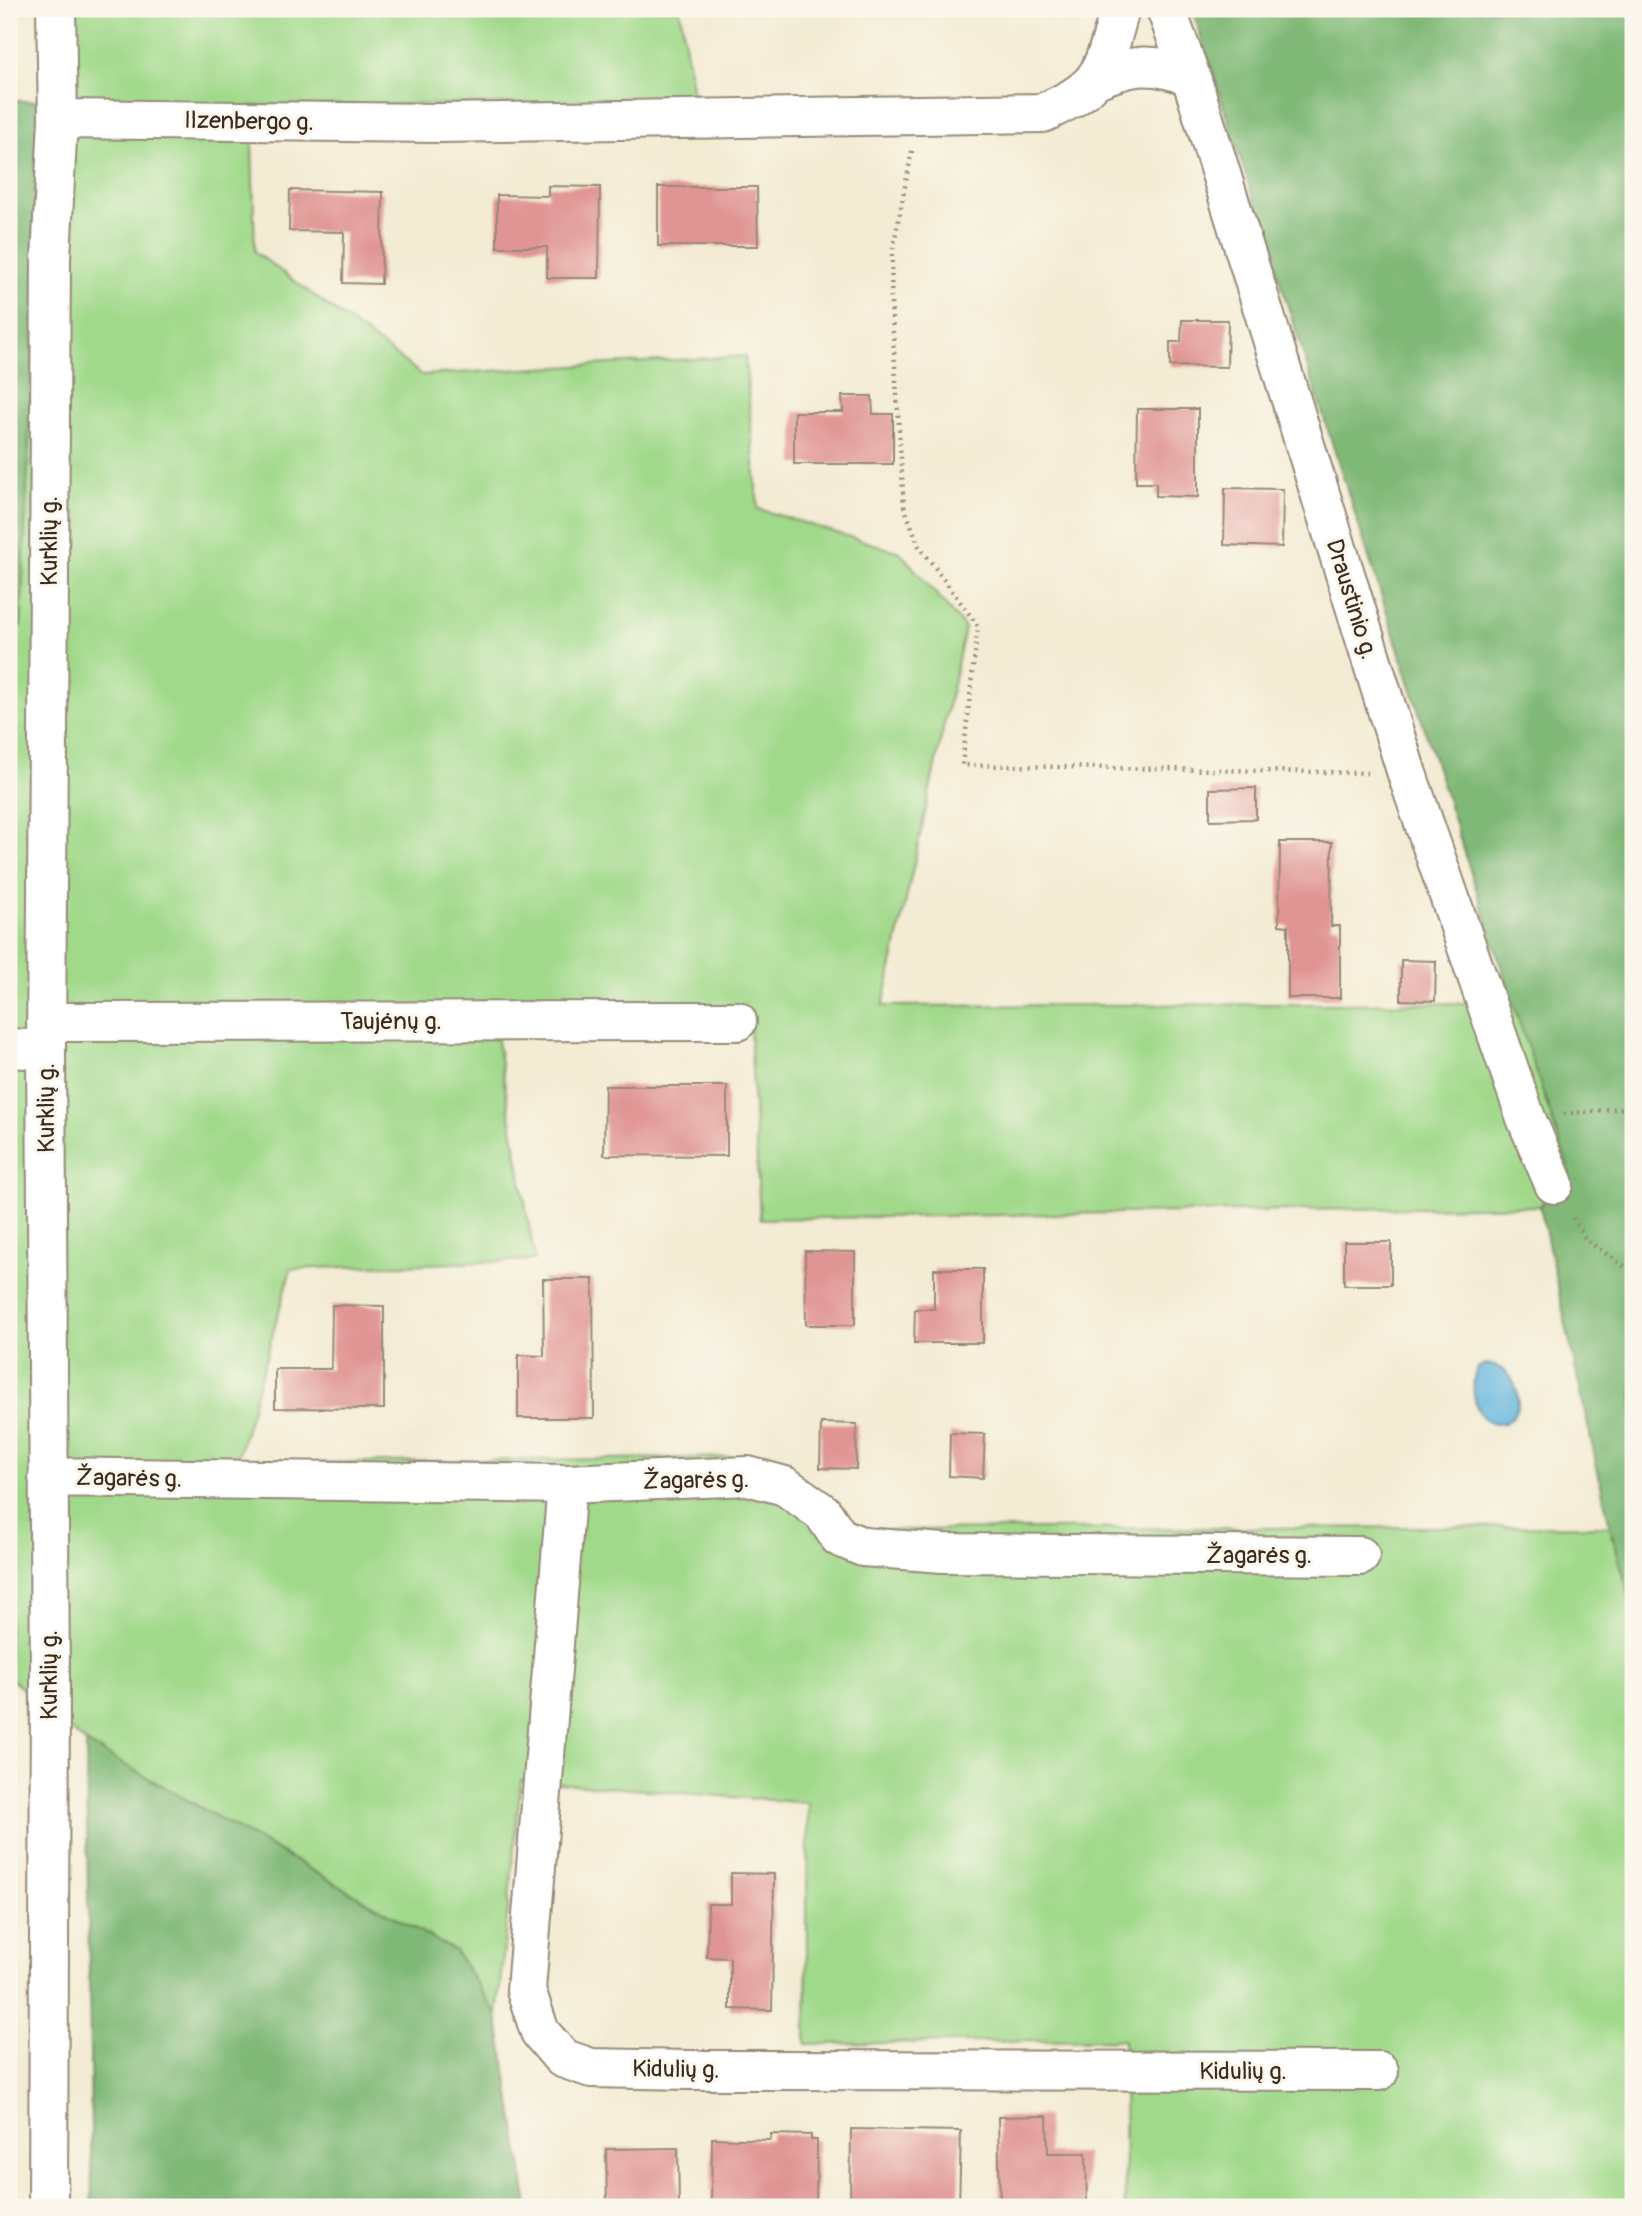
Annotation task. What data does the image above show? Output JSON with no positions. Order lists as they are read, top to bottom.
{
  "streets": {
    "street": [
      "Ilzenbergo g.",
      "Kurklių g.",
      "Draustinio g.",
      "Taujėnų g.",
      "Žagarės g.",
      "Kidulių g."
    ]
  },
  "crossings": [
    ["Ilzenbergo g.", "Kurklių g."],
    ["Kurklių g.", "Taujėnų g."],
    ["Kurklių g.", "Žagarės g."],
    ["Žagarės g.", "Kidulių g."]
  ]
}
